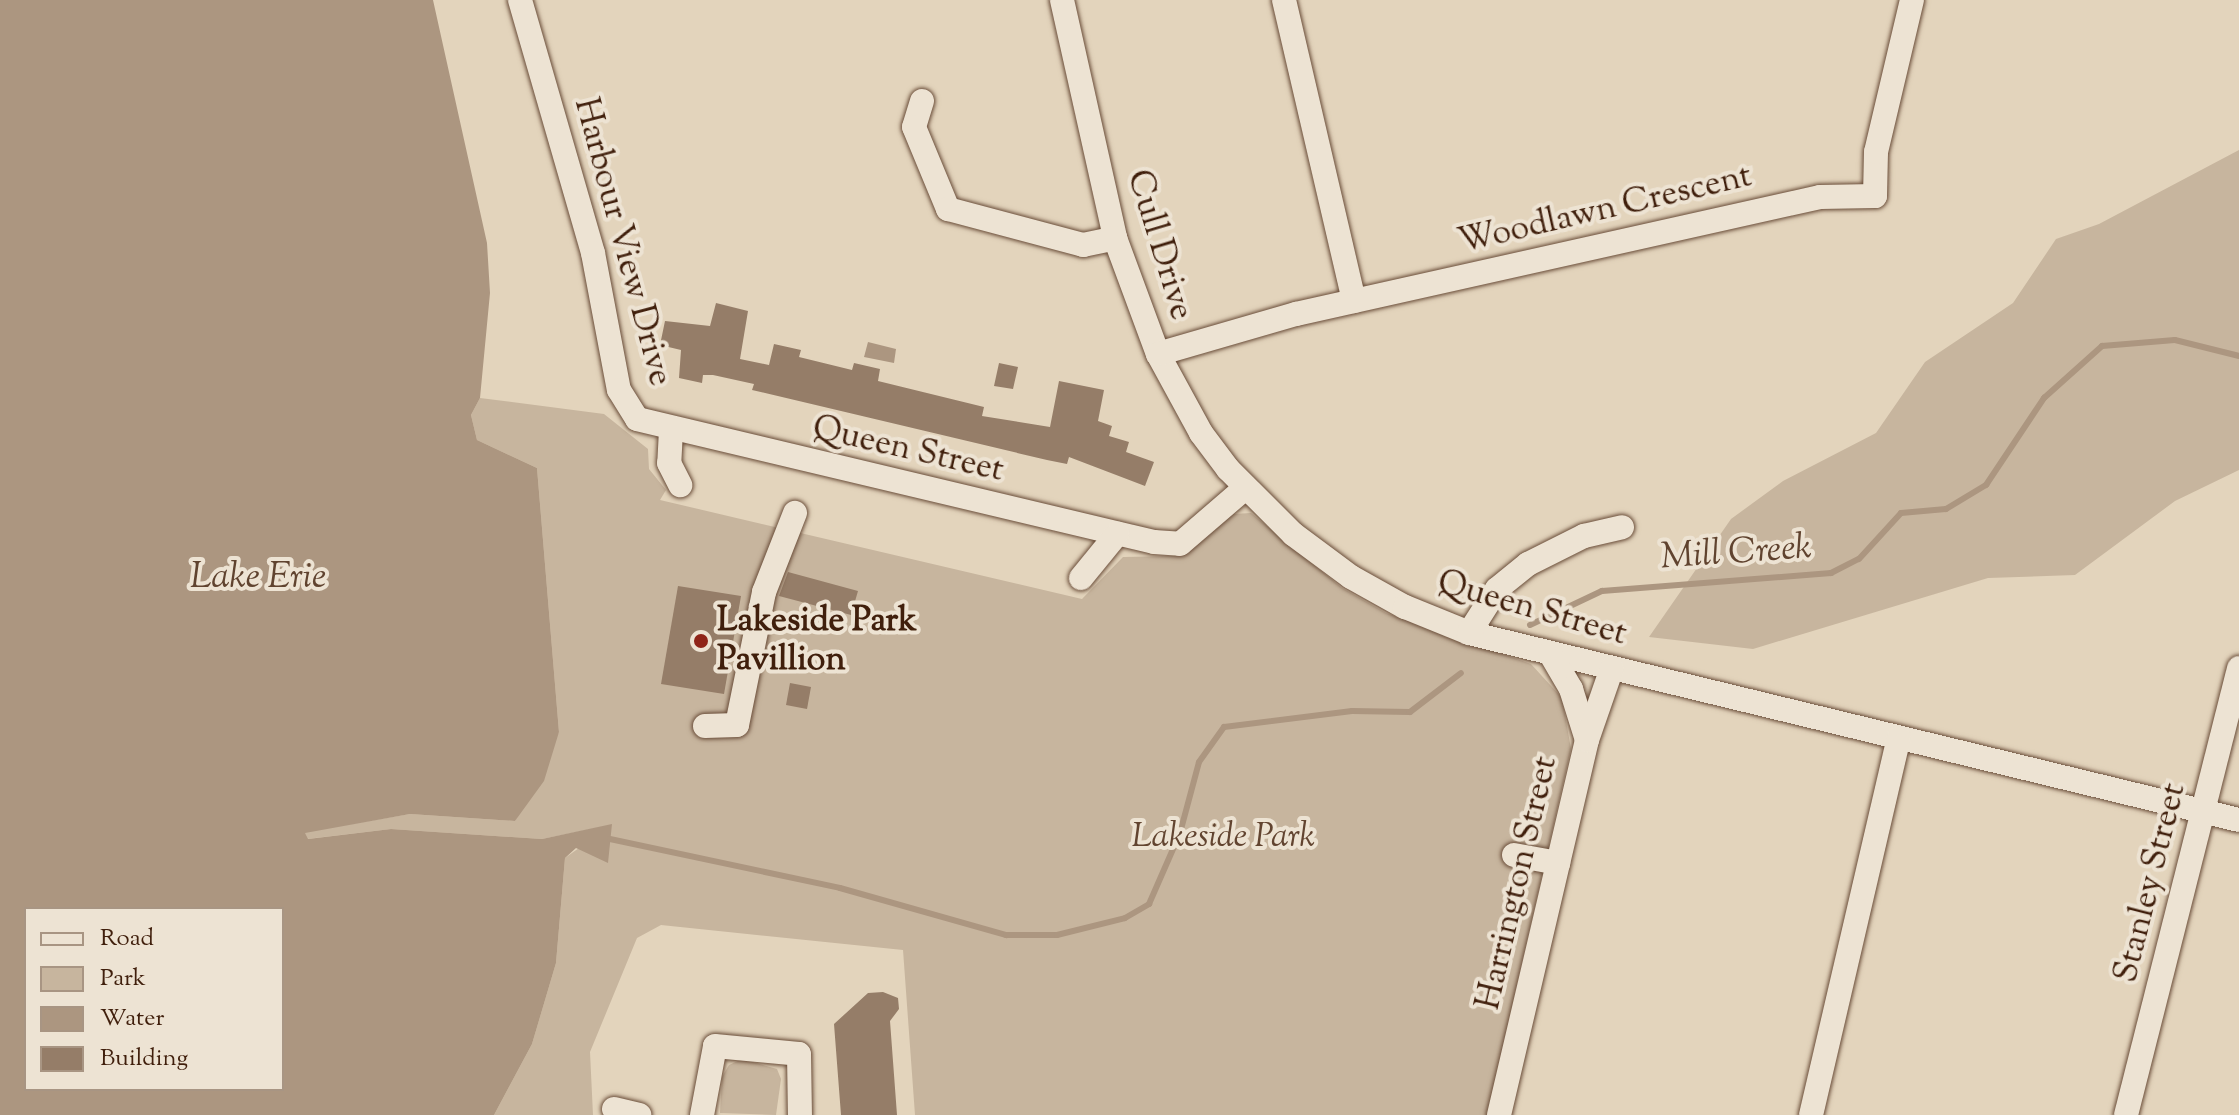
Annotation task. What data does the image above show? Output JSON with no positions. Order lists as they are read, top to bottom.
{
  "streets": {
    "street": [
      "Woodlawn Crescent",
      "Harbour View Drive",
      "Cull Drive",
      "Queen Street",
      "Harrington Street",
      "Stanley Street"
    ]
  },
  "crossings": [
    ["Woodlawn Crescent", "Cull Drive"],
    ["Harbour View Drive", "Queen Street"],
    ["Cull Drive", "Queen Street"],
    ["Queen Street", "Harrington Street"],
    ["Queen Street", "Stanley Street"]
  ],
  "water": ["Mill Creek", "Lake Erie"],
  "parks": ["Lakeside Park"],
  "places": ["Lakeside Park Pavillion"],
  "legend": [
    "Road",
    "Park",
    "Water",
    "Building"
  ]
}
